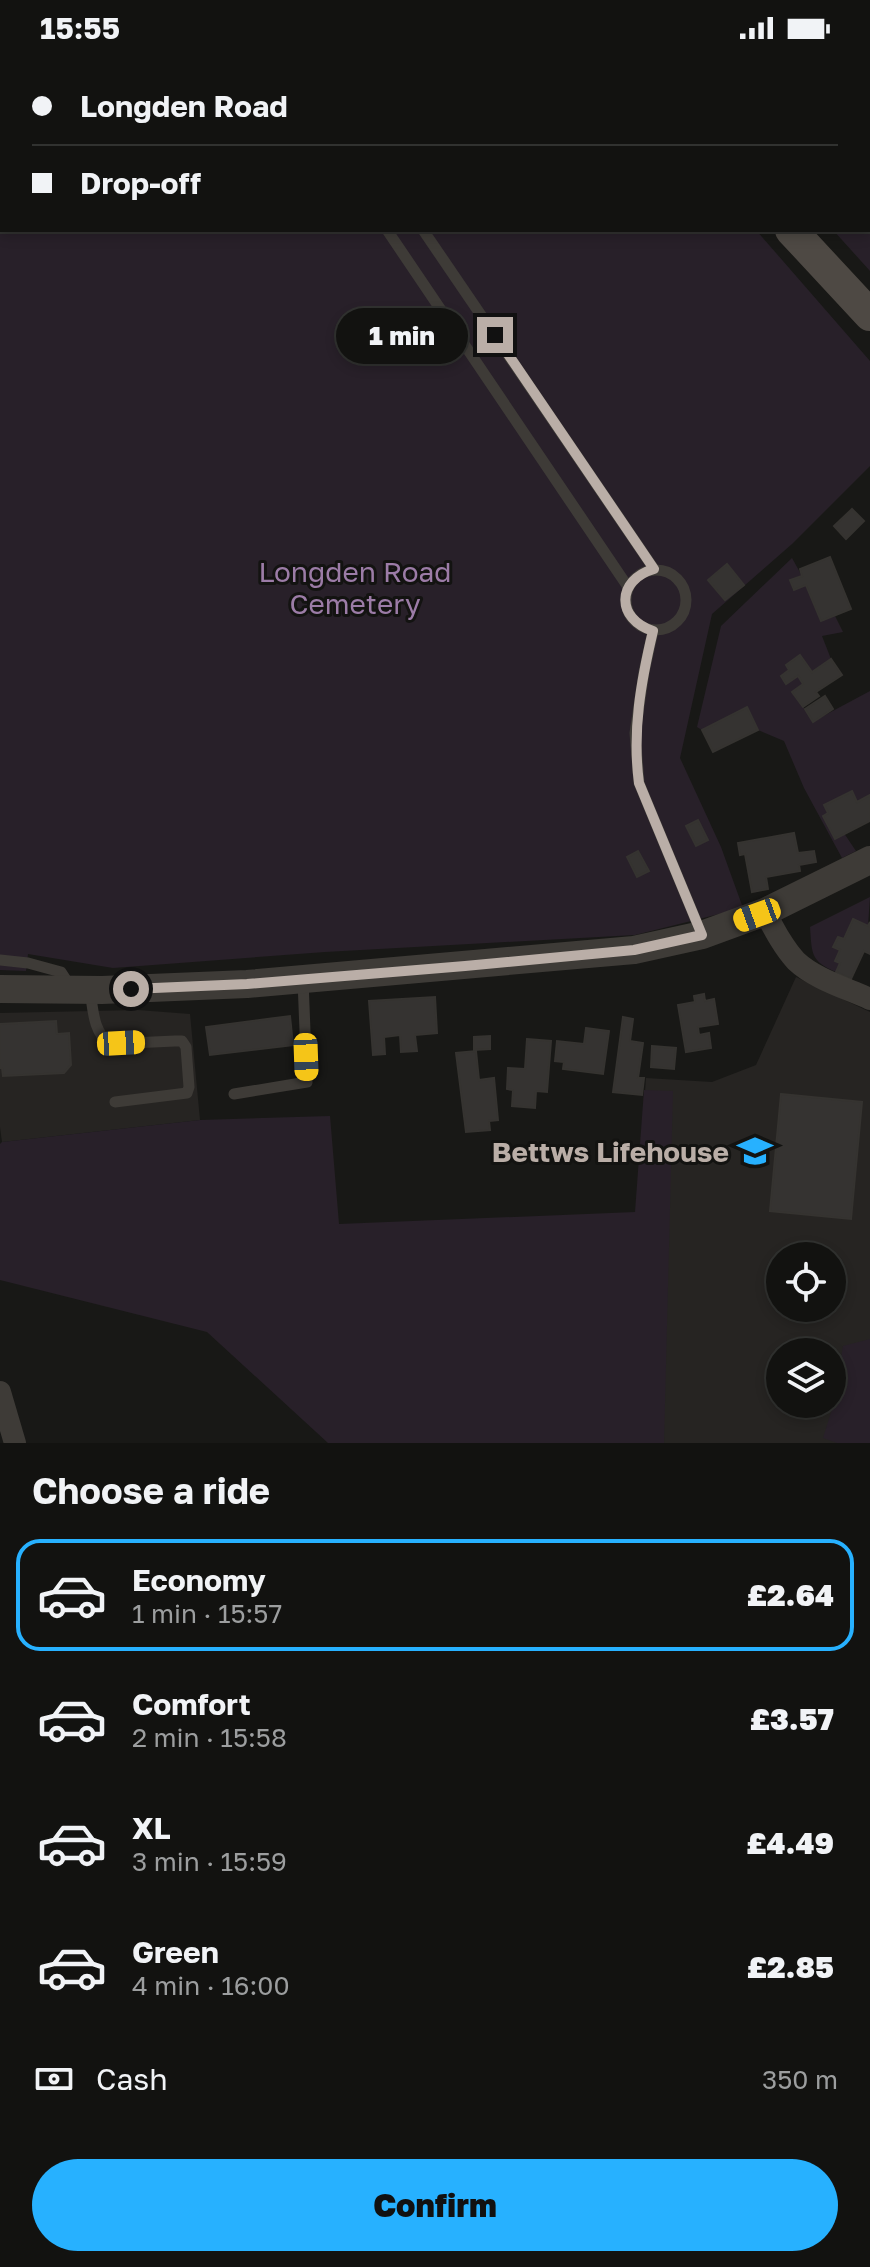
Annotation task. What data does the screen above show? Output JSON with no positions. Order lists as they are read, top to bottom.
{
  "parks": ["Longden Road Cemetery"],
  "places": {
    "school or university": ["Bettws Lifehouse"]
  },
  "page": {
    "status": "15:55",
    "banner": ["Longden Road", "Drop-off"],
    "bubble": "1 min",
    "heading": "Choose a ride",
    "list": [
      {
        "name": "Economy",
        "note": "1 min · 15:57",
        "value": "£2.64"
      },
      {
        "name": "Comfort",
        "note": "2 min · 15:58",
        "value": "£3.57"
      },
      {
        "name": "XL",
        "note": "3 min · 15:59",
        "value": "£4.49"
      },
      {
        "name": "Green",
        "note": "4 min · 16:00",
        "value": "£2.85"
      }
    ],
    "pay": ["Cash", "350 m"],
    "buttons": "Confirm"
  }
}
